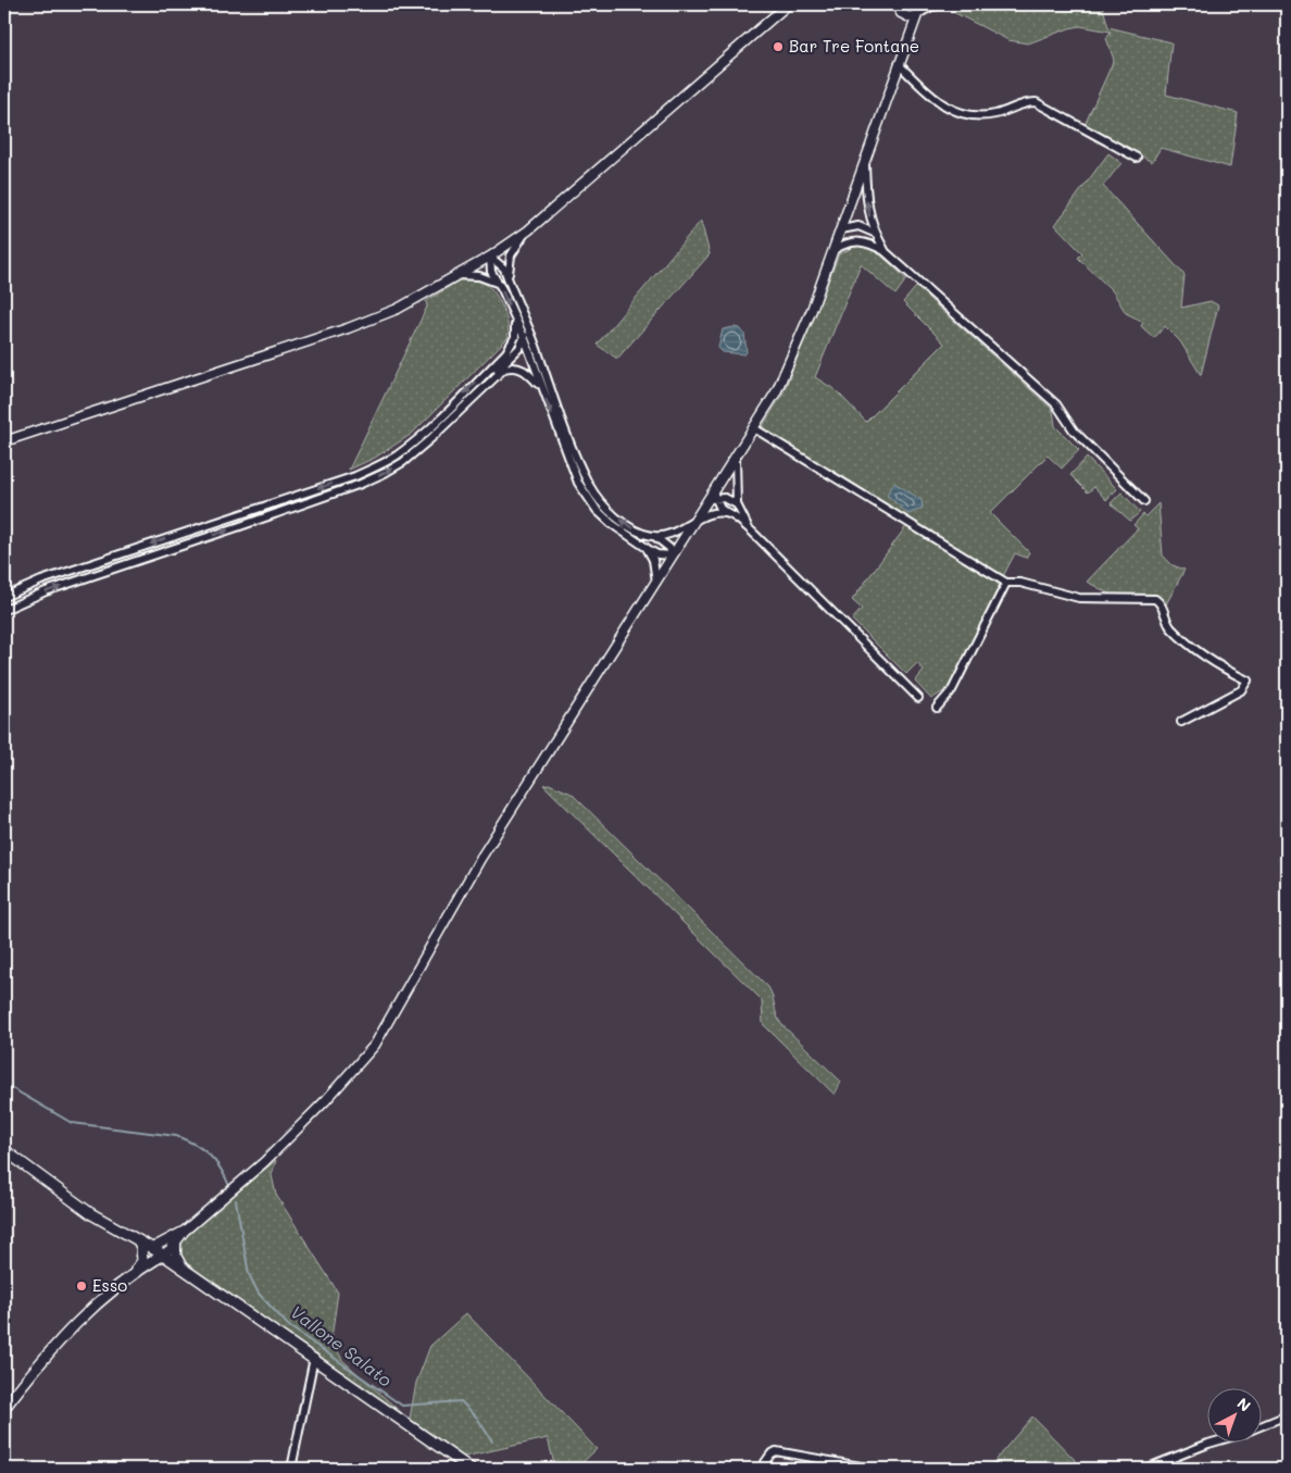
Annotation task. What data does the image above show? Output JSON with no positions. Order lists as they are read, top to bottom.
{
  "water": ["Vallone Salato"],
  "places": ["Bar Tre Fontane", "Esso"],
  "north": "top right"
}
